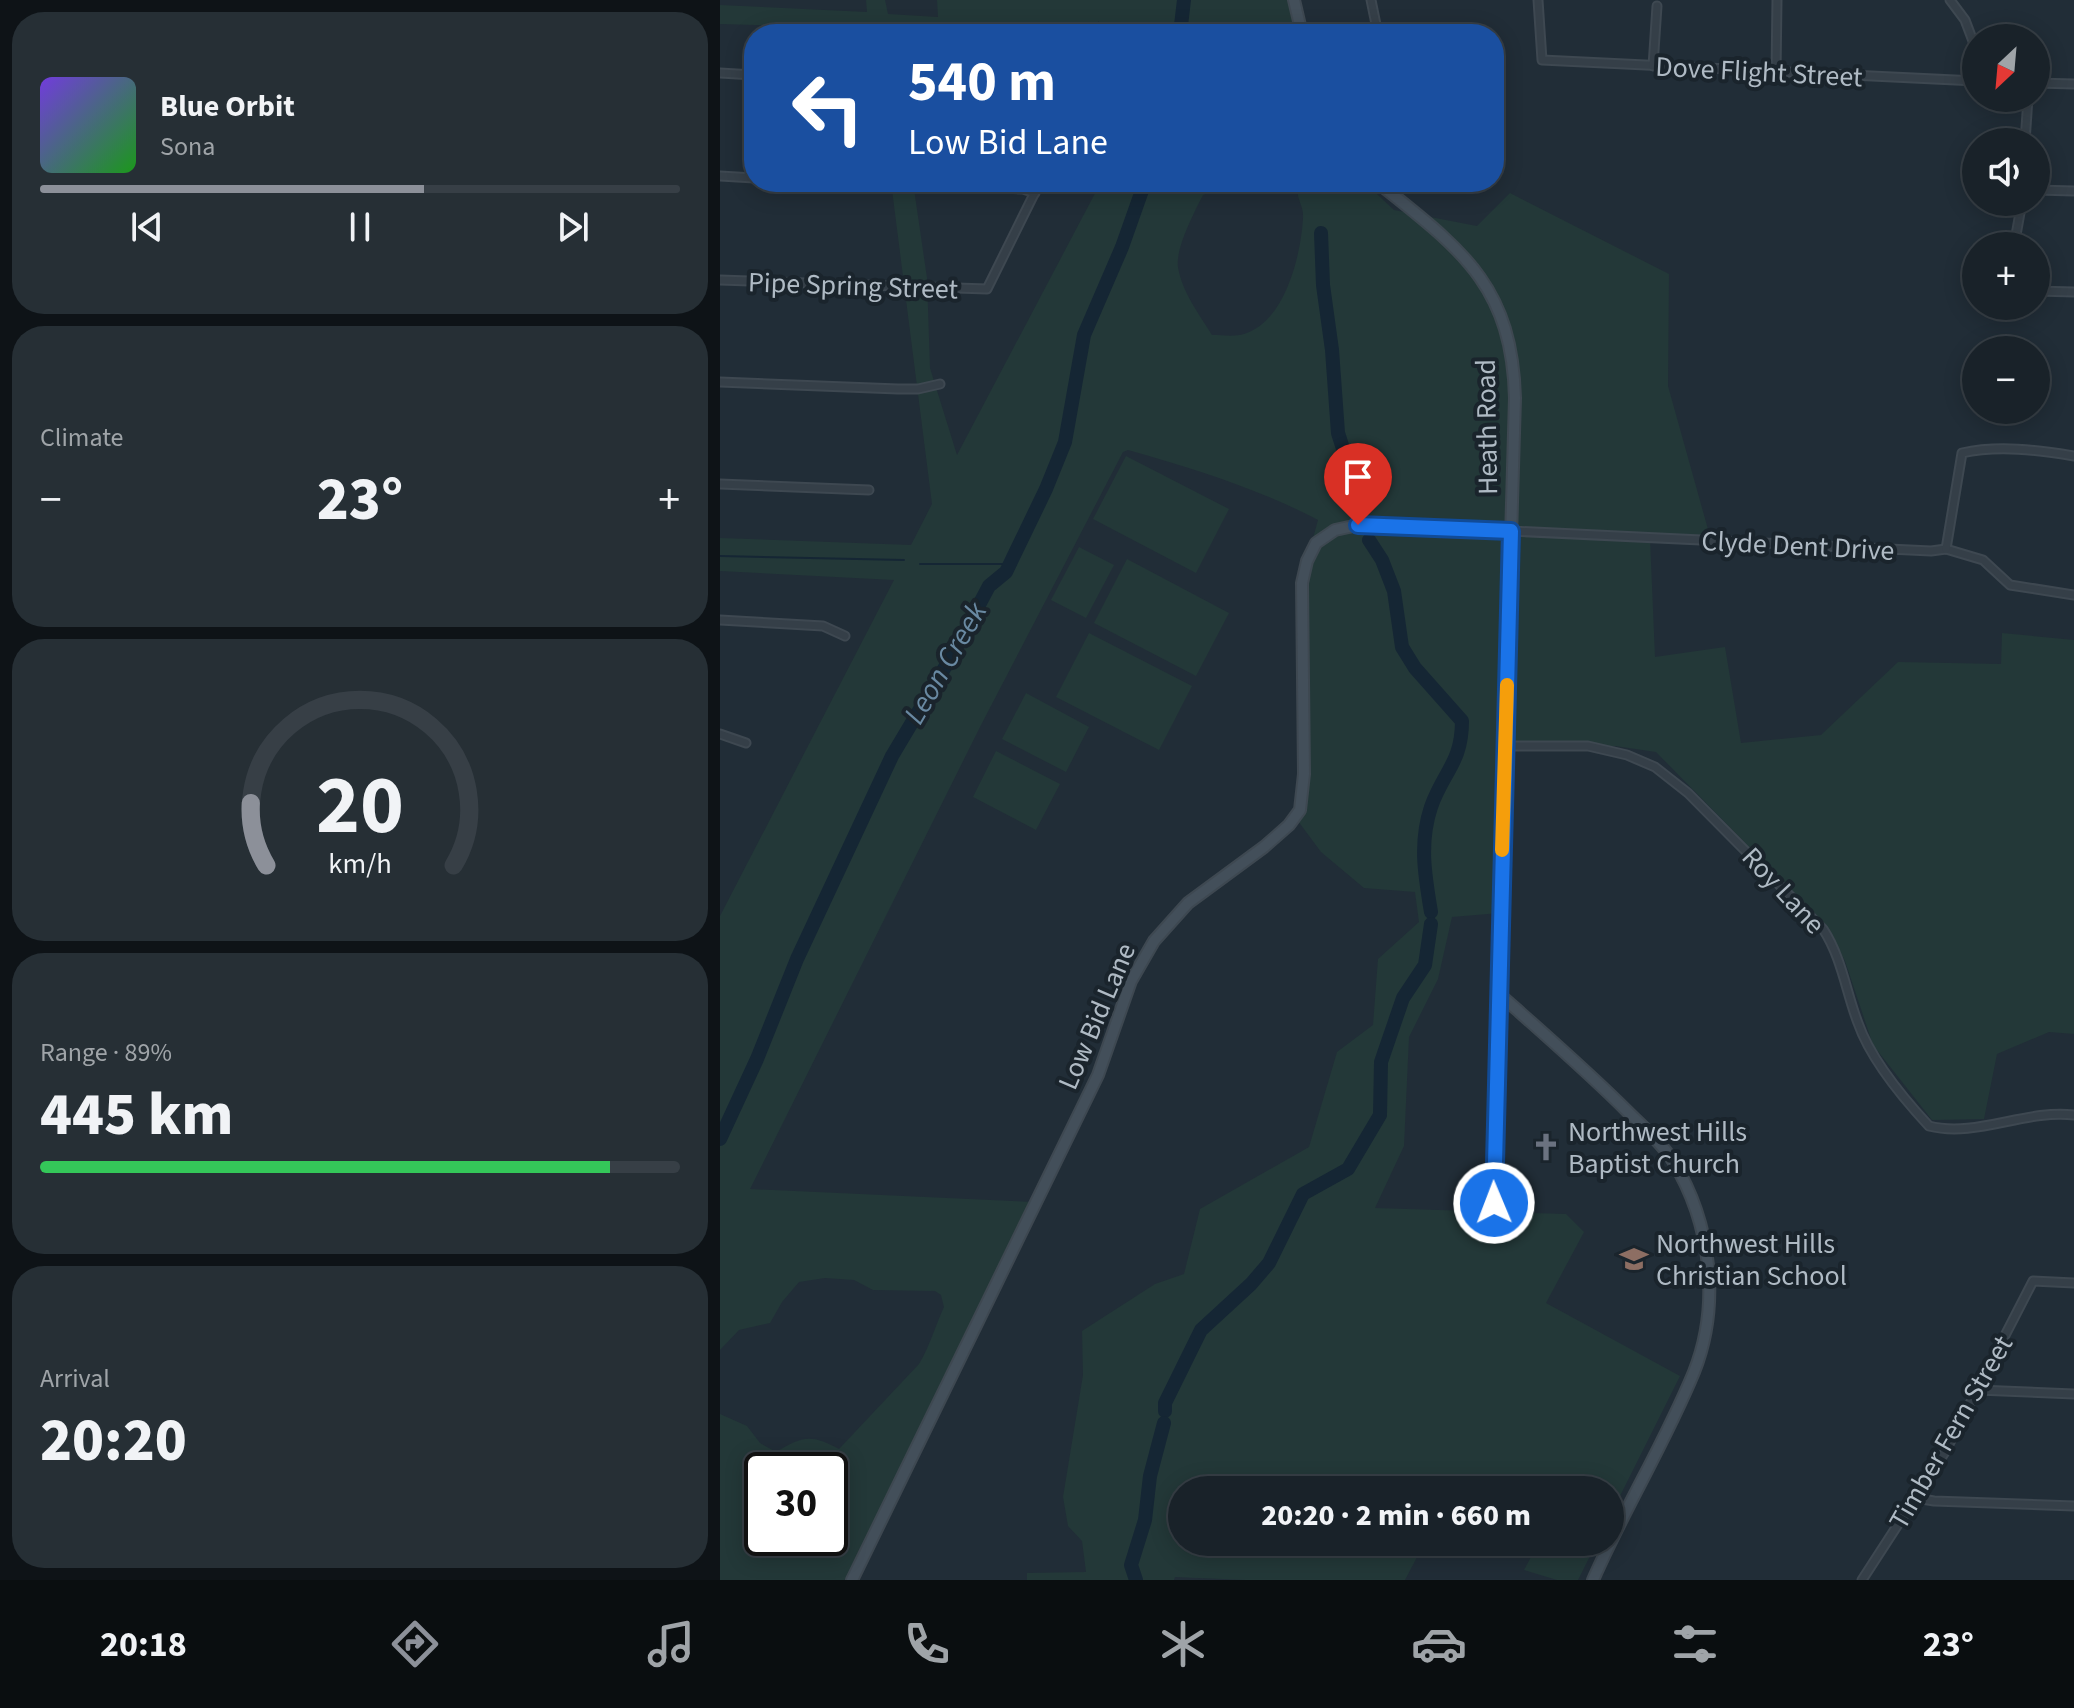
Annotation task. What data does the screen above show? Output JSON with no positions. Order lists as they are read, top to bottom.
{
  "streets": {
    "street": [
      "Dove Flight Street",
      "Pipe Spring Street",
      "Heath Road",
      "Clyde Dent Drive",
      "Roy Lane",
      "Low Bid Lane",
      "Timber Fern Street"
    ]
  },
  "crossings": [
    ["Heath Road", "Clyde Dent Drive"],
    ["Heath Road", "Roy Lane"],
    ["Heath Road", "Low Bid Lane"],
    ["Clyde Dent Drive", "Low Bid Lane"]
  ],
  "water": ["Leon Creek"],
  "places": {
    "church": ["Northwest Hills Baptist Church"],
    "school or university": ["Northwest Hills Christian School"]
  },
  "north": "bottom left",
  "page": {
    "map_buttons": ["+", "−"],
    "turn": ["540 m", "Low Bid Lane"],
    "song": ["Blue Orbit", "Sona"],
    "tile": [
      "Climate",
      ["Range · 89%", "445 km"],
      ["Arrival", "20:20"]
    ],
    "heat": ["−", "23°", "+"],
    "limit": "30",
    "trip": "20:20 · 2 min · 660 m",
    "tabs": ["20:18", "23°"],
    "gauge": ["20", "km/h"]
  }
}
